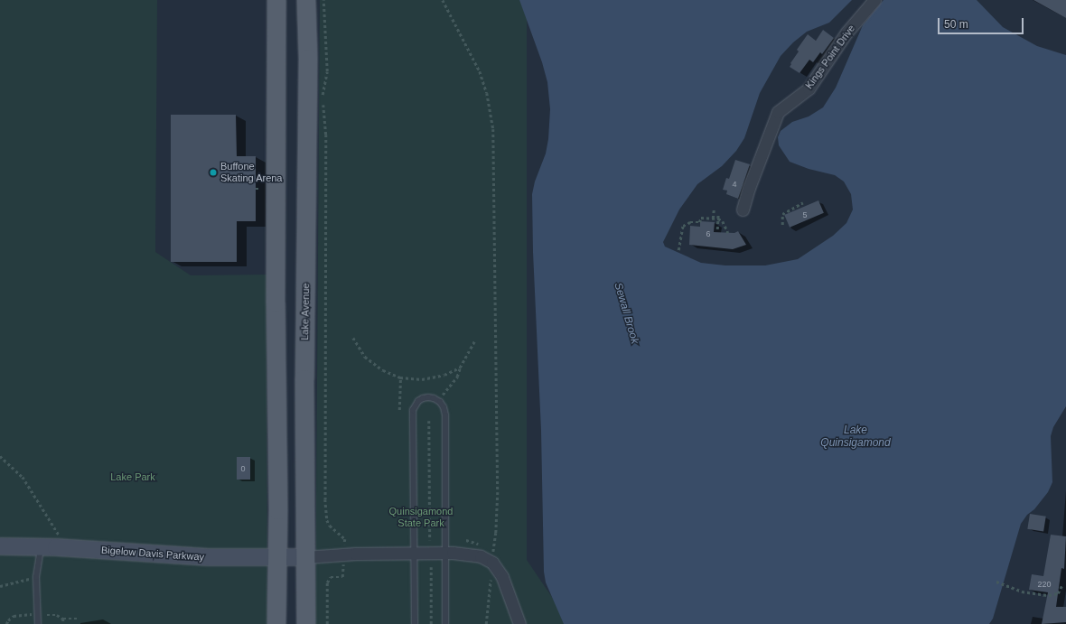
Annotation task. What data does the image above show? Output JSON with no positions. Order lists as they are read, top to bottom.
{
  "streets": {
    "main road": ["Lake Avenue", "Bigelow Davis Parkway"],
    "street": ["Kings Point Drive"]
  },
  "crossings": [
    ["Lake Avenue", "Bigelow Davis Parkway"]
  ],
  "water": ["Sewall Brook", "Lake Quinsigamond"],
  "parks": ["Lake Park", "Quinsigamond State Park"],
  "places": ["Buffone Skating Arena"],
  "house_numbers": [
    "4",
    "5",
    "6",
    "0",
    "220"
  ],
  "scale_bar": "50 m"
}
